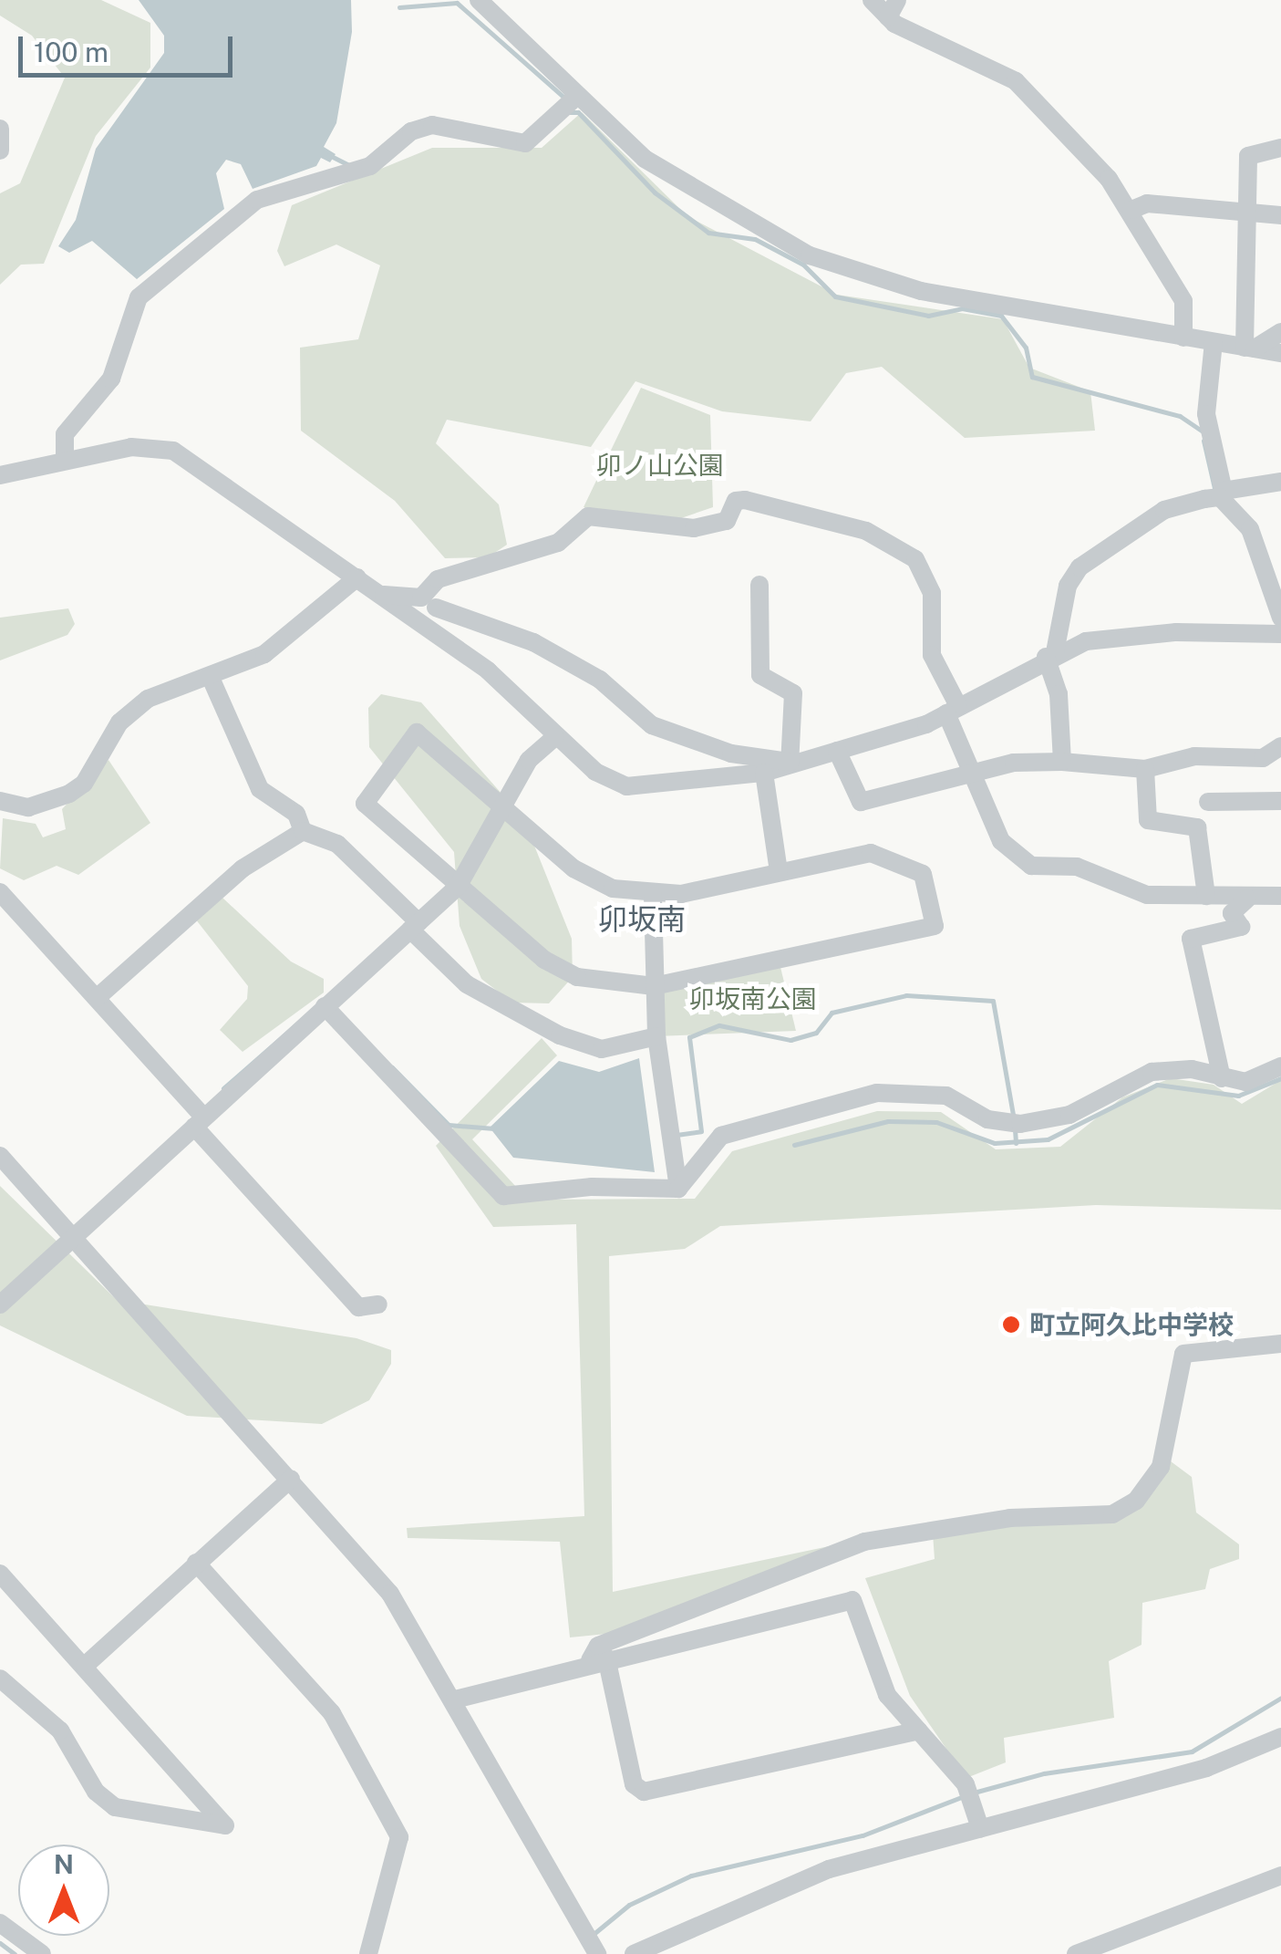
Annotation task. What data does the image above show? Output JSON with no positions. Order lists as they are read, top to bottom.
{
  "districts": ["卯坂南"],
  "parks": ["卯ノ山公園", "卯坂南公園"],
  "places": ["町立阿久比中学校"],
  "scale_bar": "100 m",
  "north": "top"
}
